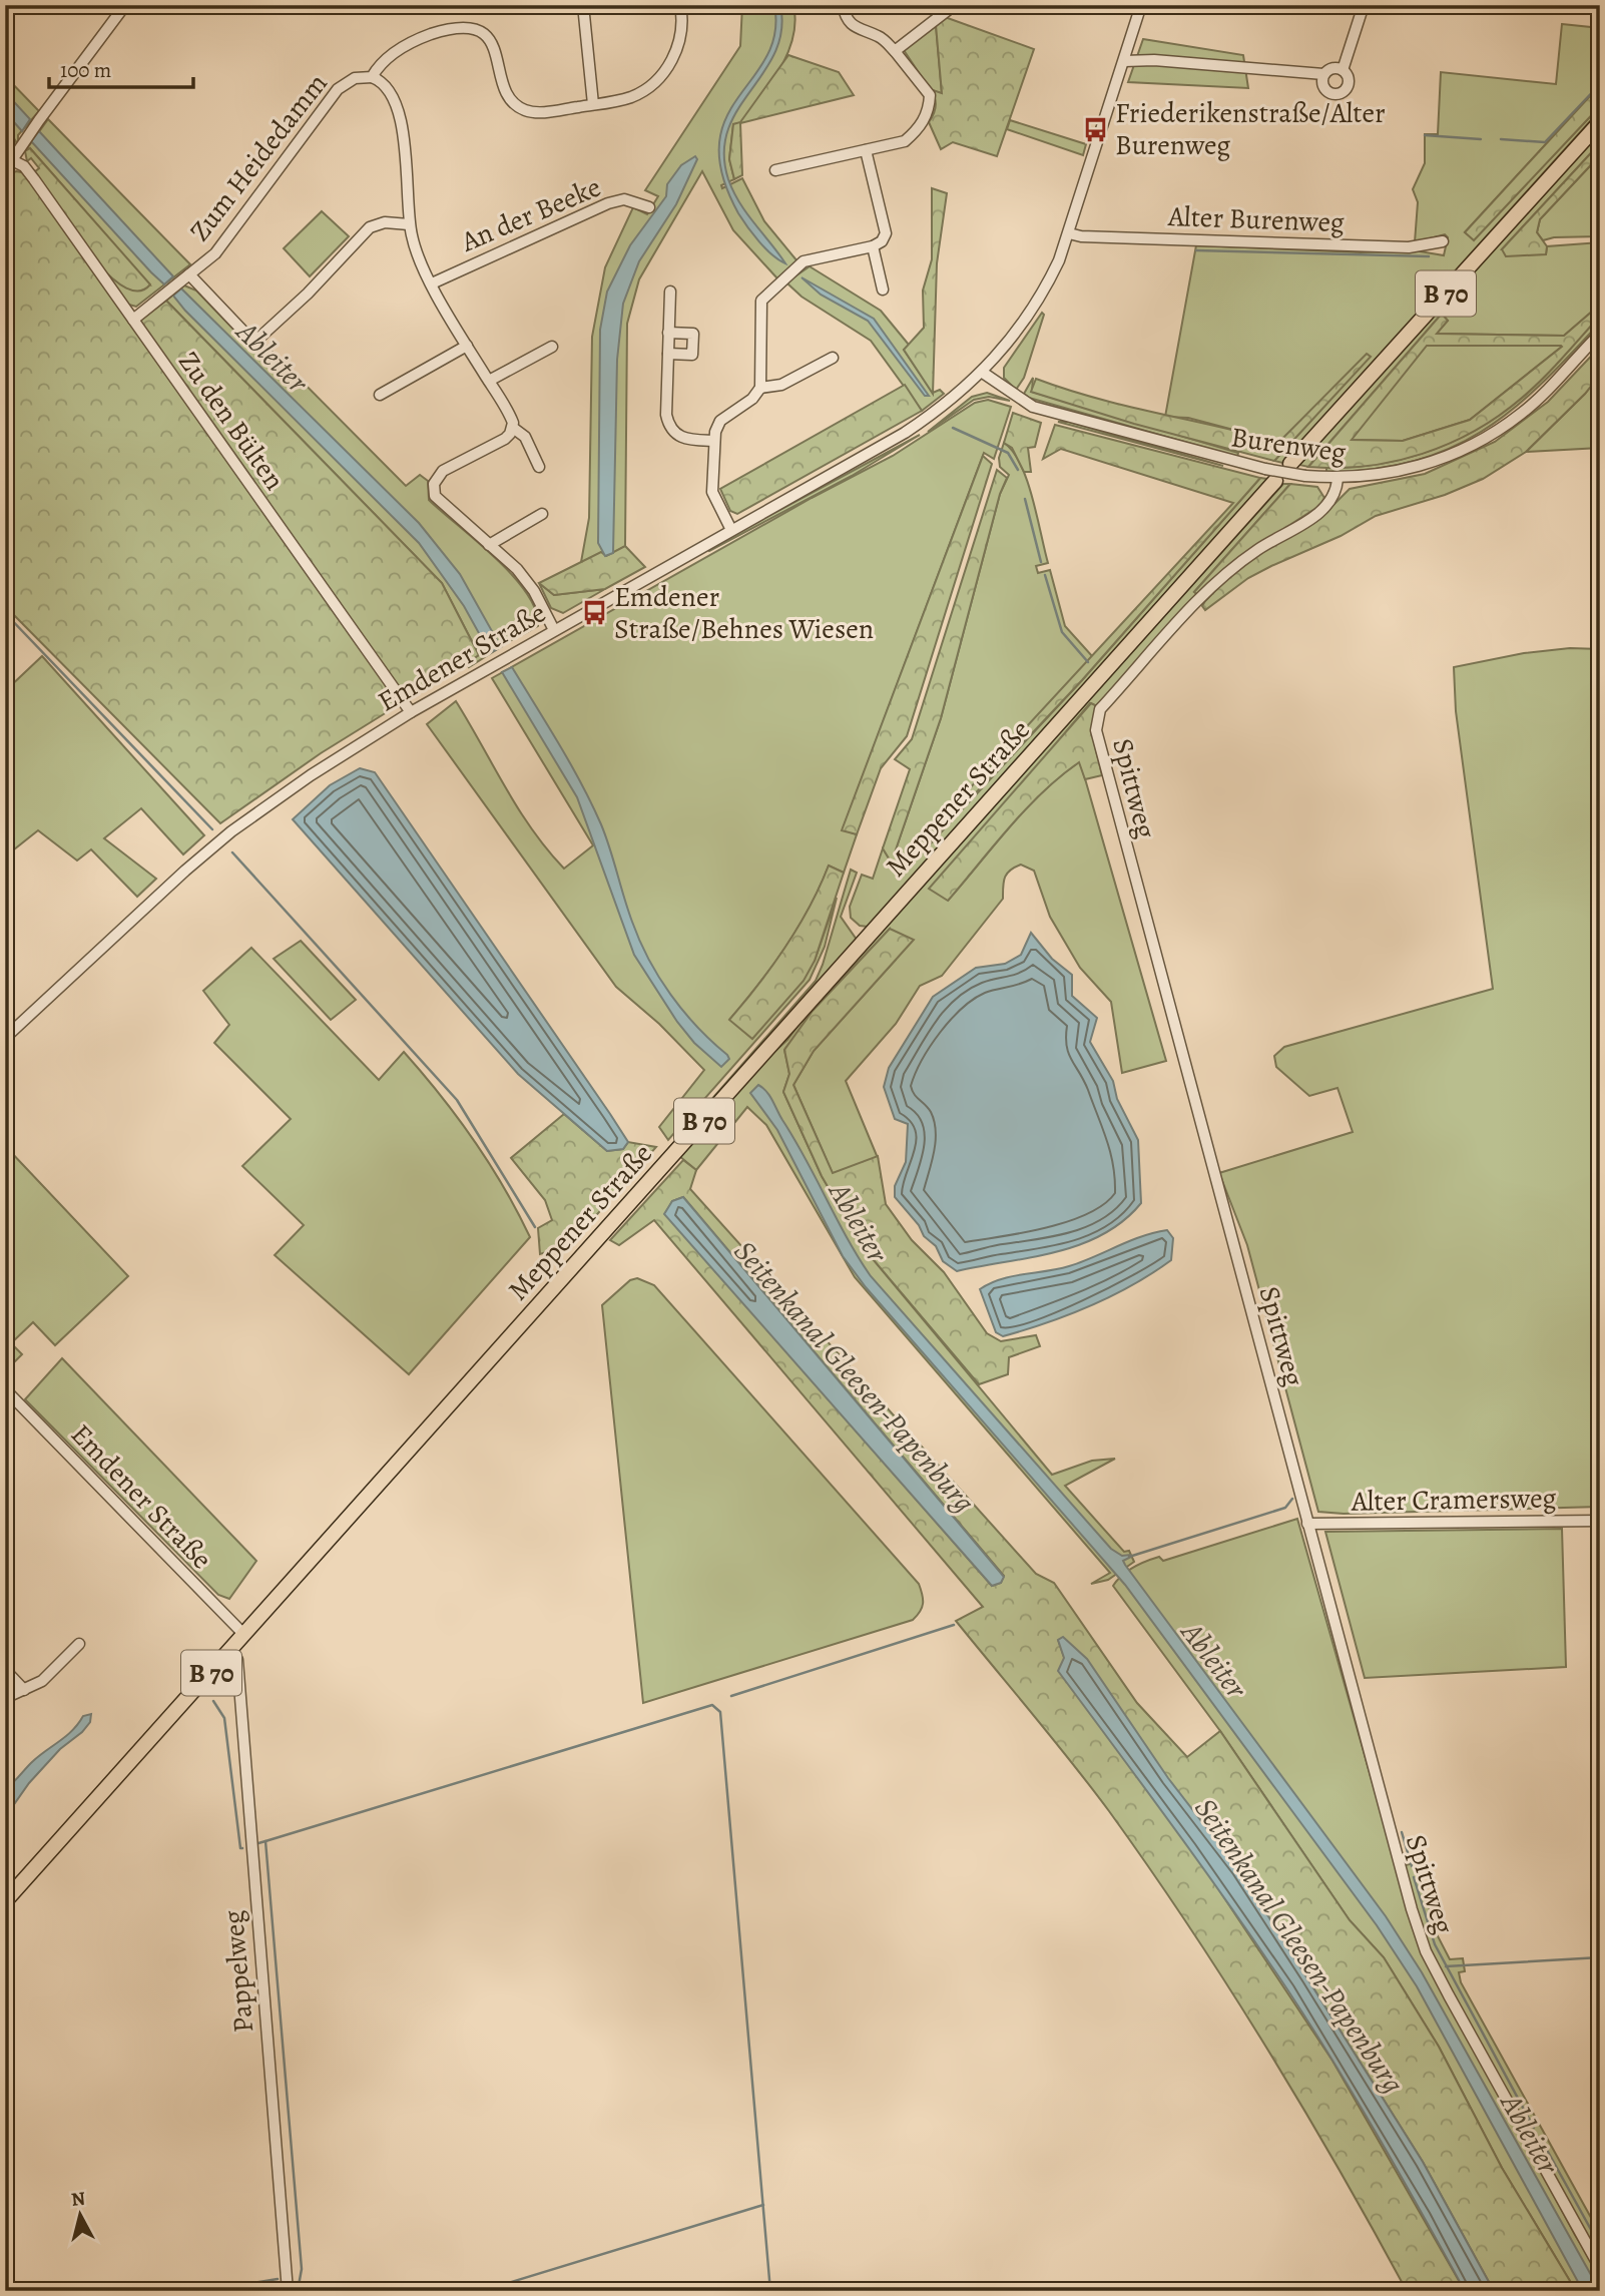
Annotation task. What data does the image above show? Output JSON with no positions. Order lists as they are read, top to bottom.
{
  "streets": {
    "main road": ["B 70", "Meppener Straße"],
    "street": [
      "Zum Heidedamm",
      "An der Beeke",
      "Alter Burenweg",
      "Zu den Bülten",
      "Burenweg",
      "Emdener Straße",
      "Spittweg",
      "Alter Cramersweg",
      "Pappelweg"
    ]
  },
  "crossings": [
    ["Zum Heidedamm", "Zu den Bülten"],
    ["Alter Burenweg", "Emdener Straße"],
    ["Zu den Bülten", "Emdener Straße"],
    ["Burenweg", "Emdener Straße"],
    ["Burenweg", "Spittweg"],
    ["Burenweg", "Meppener Straße"],
    ["Emdener Straße", "Meppener Straße"],
    ["Spittweg", "Alter Cramersweg"],
    ["Meppener Straße", "Pappelweg"]
  ],
  "water": ["Ableiter", "Seitenkanal Gleesen-Papenburg"],
  "places": {
    "bus stop": ["Friederikenstraße/Alter Burenweg", "Emdener Straße/Behnes Wiesen"]
  },
  "scale_bar": "100 m",
  "north": "top"
}
